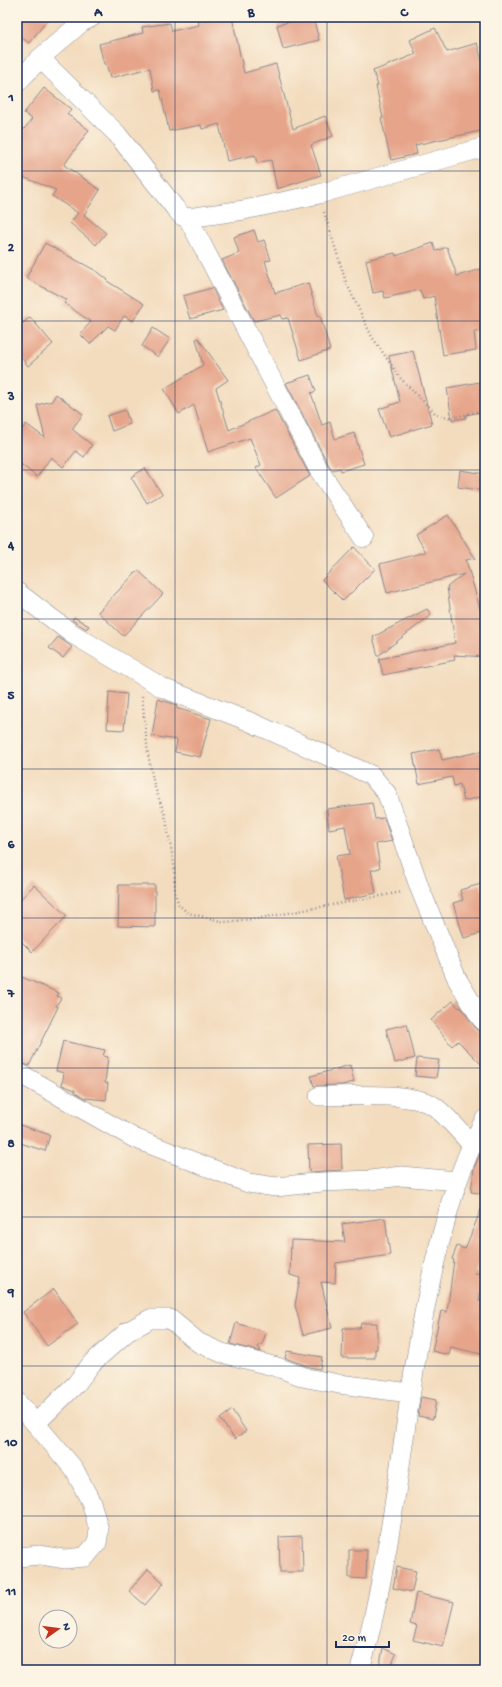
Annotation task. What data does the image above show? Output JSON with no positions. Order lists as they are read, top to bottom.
{
  "scale_bar": "20 m",
  "north": "right",
  "grid": {
    "columns": ["A", "B", "C"],
    "rows": [
      "1",
      "2",
      "3",
      "4",
      "5",
      "6",
      "7",
      "8",
      "9",
      "10",
      "11"
    ]
  }
}
